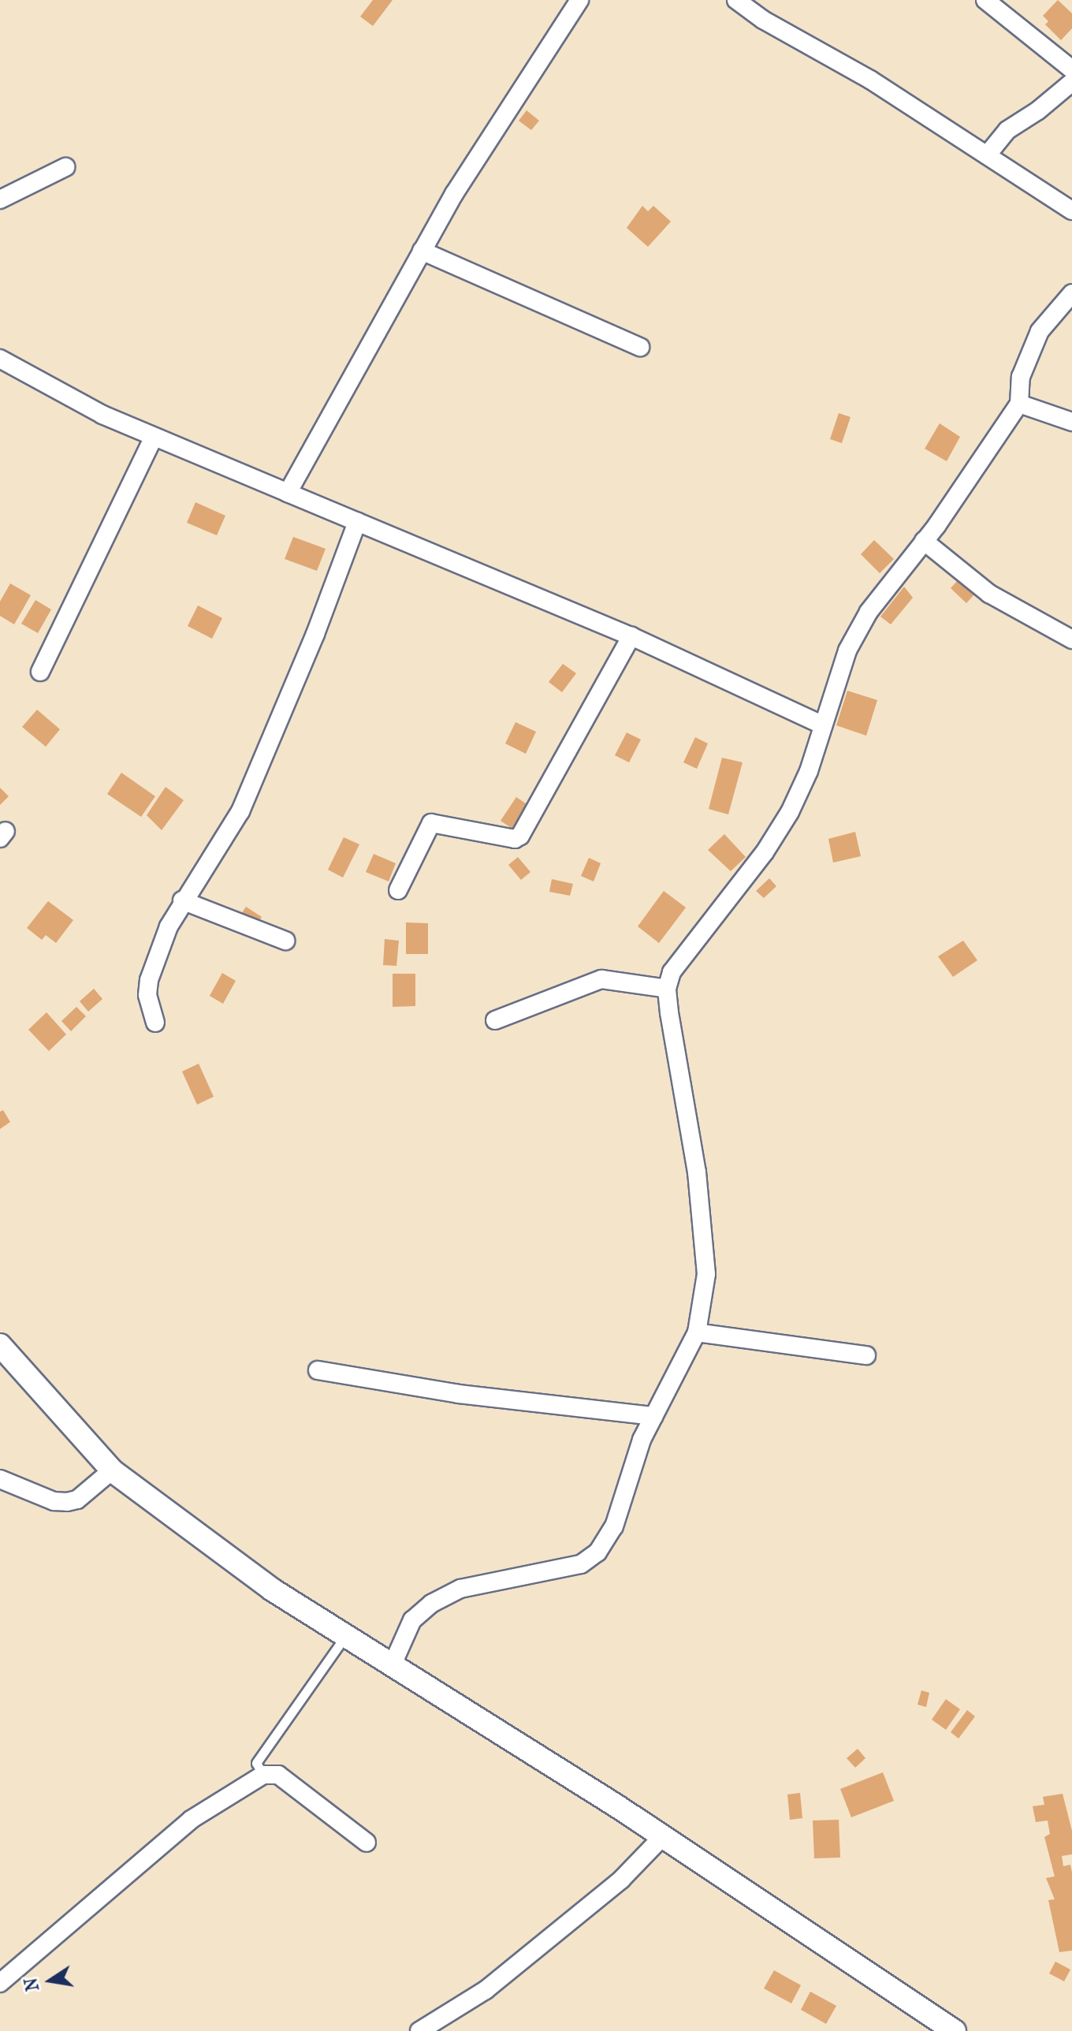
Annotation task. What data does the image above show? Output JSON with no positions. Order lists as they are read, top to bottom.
{
  "north": "left"
}
